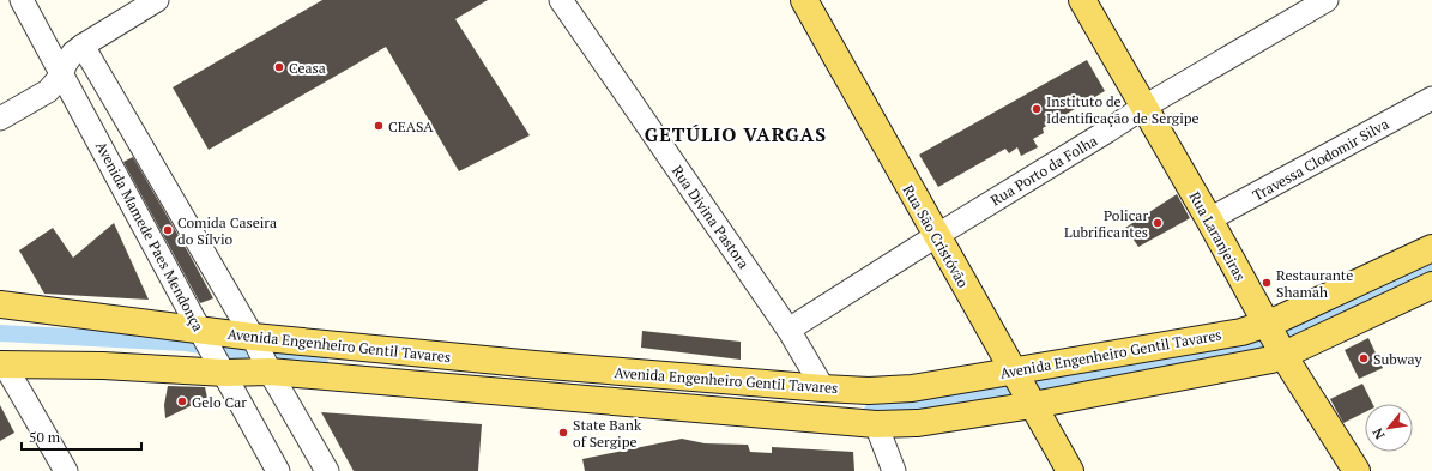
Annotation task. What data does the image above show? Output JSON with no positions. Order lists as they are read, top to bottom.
{
  "streets": {
    "main road": ["Rua São Cristóvão", "Rua Laranjeiras", "Avenida Engenheiro Gentil Tavares"],
    "street": [
      "Travessa Clodomir Silva",
      "Rua Porto da Folha",
      "Rua Divina Pastora",
      "Avenida Mamede Paes Mendonça"
    ]
  },
  "crossings": [
    ["Travessa Clodomir Silva", "Rua Laranjeiras"],
    ["Rua Porto da Folha", "Rua Divina Pastora"],
    ["Rua Porto da Folha", "Rua São Cristóvão"],
    ["Rua Porto da Folha", "Rua Laranjeiras"],
    ["Rua Divina Pastora", "Avenida Engenheiro Gentil Tavares"],
    ["Avenida Mamede Paes Mendonça", "Avenida Engenheiro Gentil Tavares"],
    ["Rua São Cristóvão", "Avenida Engenheiro Gentil Tavares"],
    ["Rua Laranjeiras", "Avenida Engenheiro Gentil Tavares"]
  ],
  "districts": ["GETÚLIO VARGAS"],
  "places": [
    "Ceasa",
    "Instituto de Identificação de Sergipe",
    "CEASA",
    "Policar Lubrificantes",
    "Comida Caseira do Sílvio",
    "Restaurante Shamah",
    "Subway",
    "Gelo Car",
    "State Bank of Sergipe"
  ],
  "scale_bar": "50 m",
  "north": "bottom left"
}
